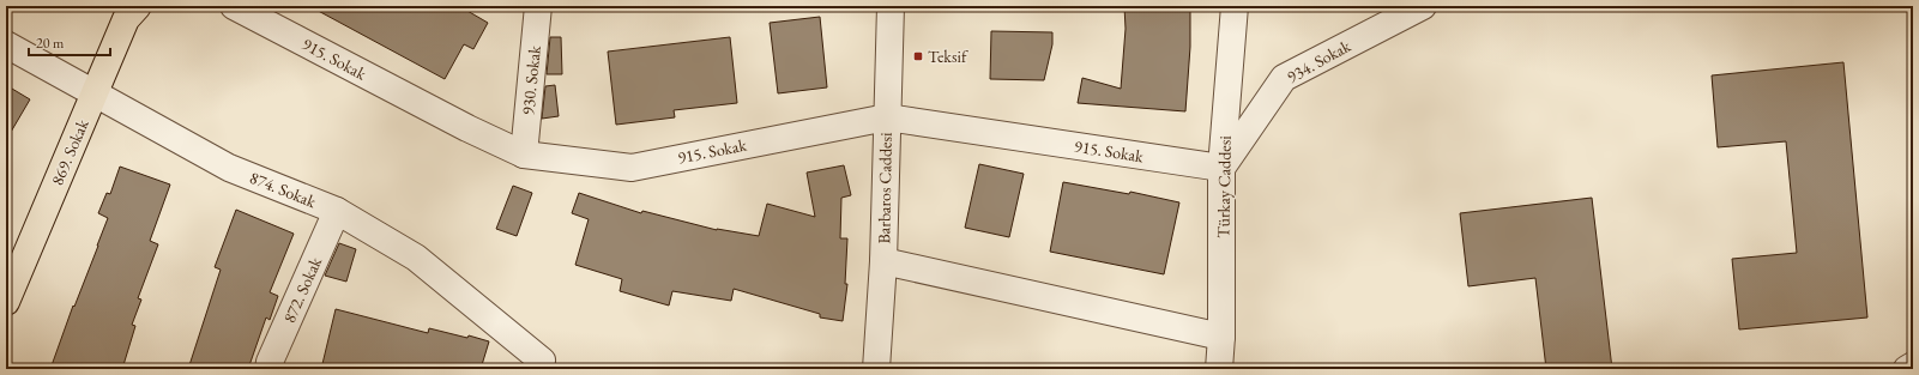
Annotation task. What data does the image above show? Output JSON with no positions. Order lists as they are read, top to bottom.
{
  "streets": {
    "main road": ["869. Sokak"],
    "street": [
      "915. Sokak",
      "934. Sokak",
      "930. Sokak",
      "Türkay Caddesi",
      "Barbaros Caddesi",
      "874. Sokak",
      "872. Sokak"
    ]
  },
  "crossings": [
    ["915. Sokak", "934. Sokak"],
    ["915. Sokak", "930. Sokak"],
    ["915. Sokak", "Türkay Caddesi"],
    ["915. Sokak", "Barbaros Caddesi"],
    ["934. Sokak", "Türkay Caddesi"],
    ["869. Sokak", "874. Sokak"],
    ["874. Sokak", "872. Sokak"]
  ],
  "places": {
    "transit": ["Teksif"]
  },
  "scale_bar": "20 m"
}
